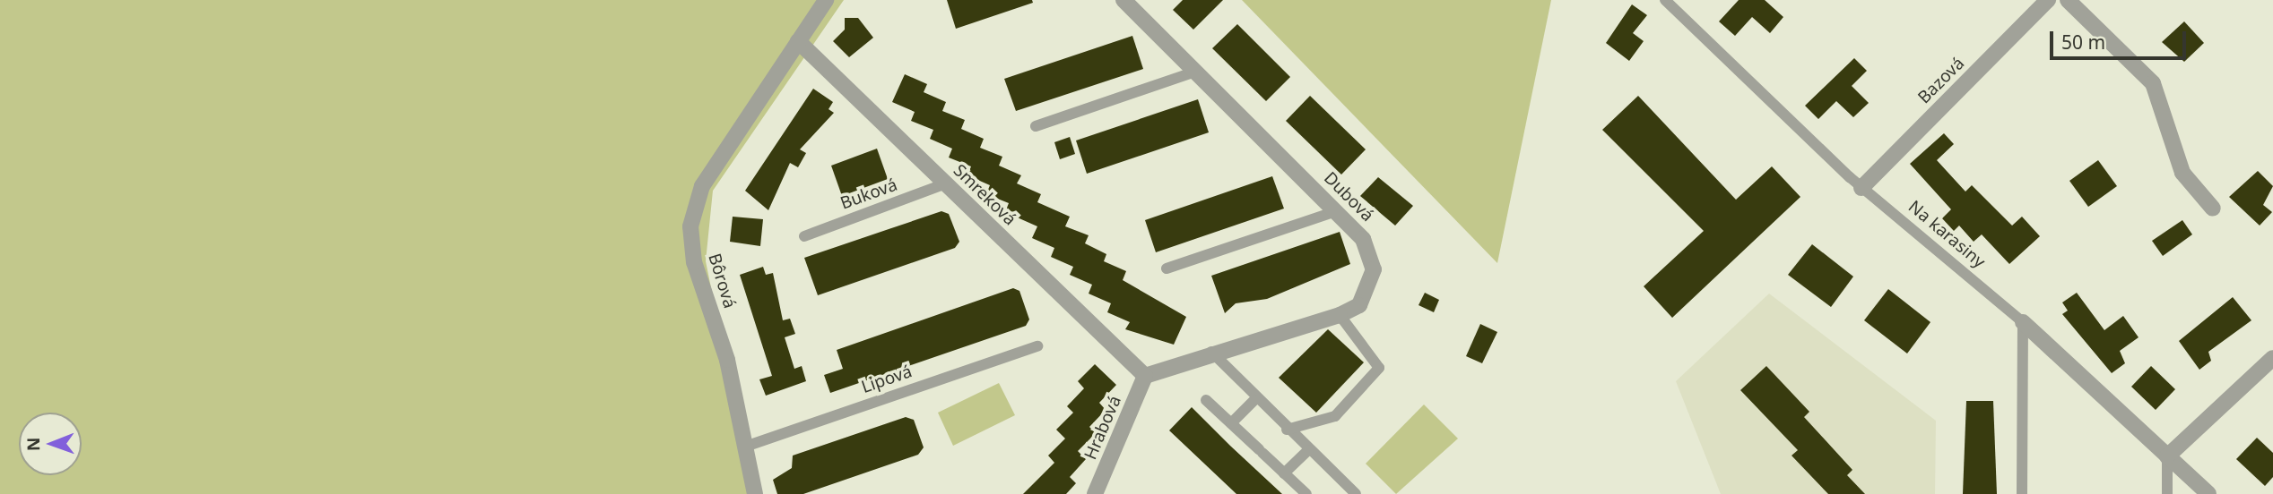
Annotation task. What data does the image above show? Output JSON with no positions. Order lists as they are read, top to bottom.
{
  "streets": {
    "street": [
      "Bazová",
      "Smreková",
      "Dubová",
      "Na karasiny",
      "Bôrová",
      "Hrabová"
    ],
    "lane": ["Buková", "Lipová"]
  },
  "crossings": [
    ["Bazová", "Na karasiny"],
    ["Buková", "Smreková"],
    ["Smreková", "Dubová"],
    ["Smreková", "Bôrová"],
    ["Smreková", "Hrabová"],
    ["Dubová", "Hrabová"],
    ["Bôrová", "Lipová"]
  ],
  "scale_bar": "50 m",
  "north": "left"
}
